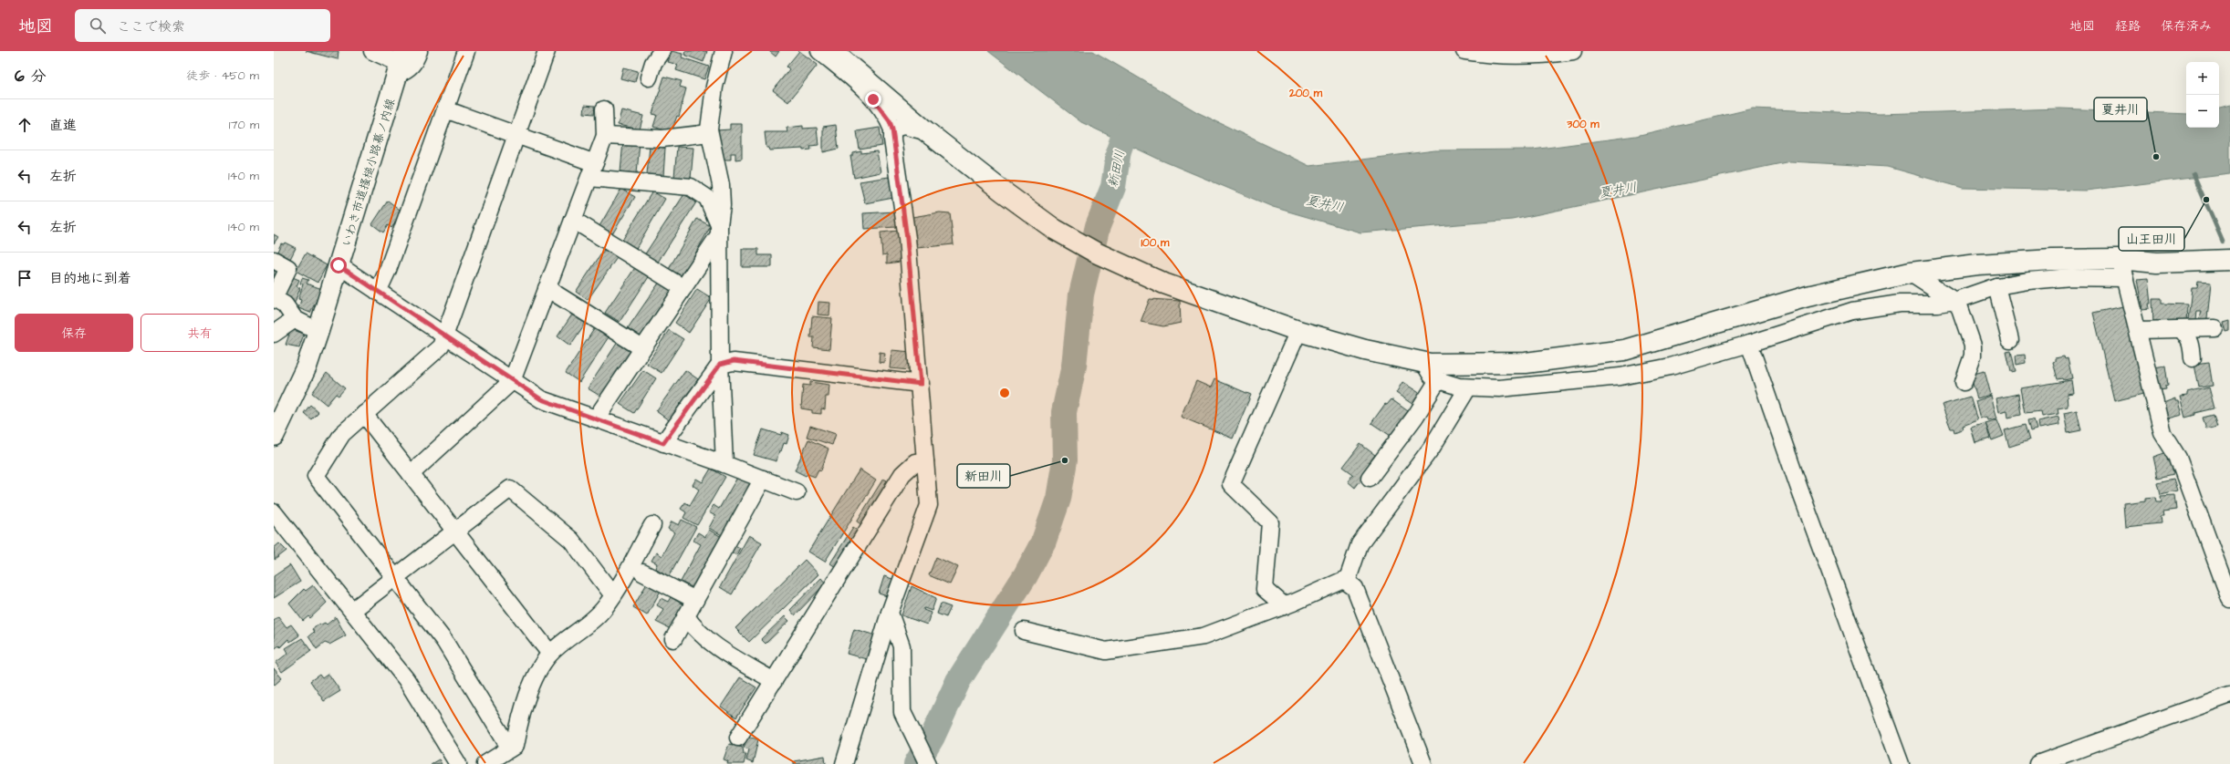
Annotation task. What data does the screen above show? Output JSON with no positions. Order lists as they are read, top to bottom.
{
  "streets": {
    "street": ["いわき市道搔槌小路幕ノ内線"]
  },
  "water": ["新田川", "夏井川"],
  "places": ["夏井川", "山王田川", "新田川"],
  "page": {
    "header": "地図",
    "search": "ここで検索",
    "nav": ["地図", "経路", "保存済み"],
    "heading": ["6 分", "徒歩 · 450 m"],
    "map_buttons": ["+", "−"],
    "list": [
      ["直進", "170 m"],
      ["左折", "140 m"],
      ["左折", "140 m"],
      "目的地に到着"
    ],
    "buttons": ["保存", "共有"]
  },
  "rings": ["200 m", "300 m", "100 m"]
}
